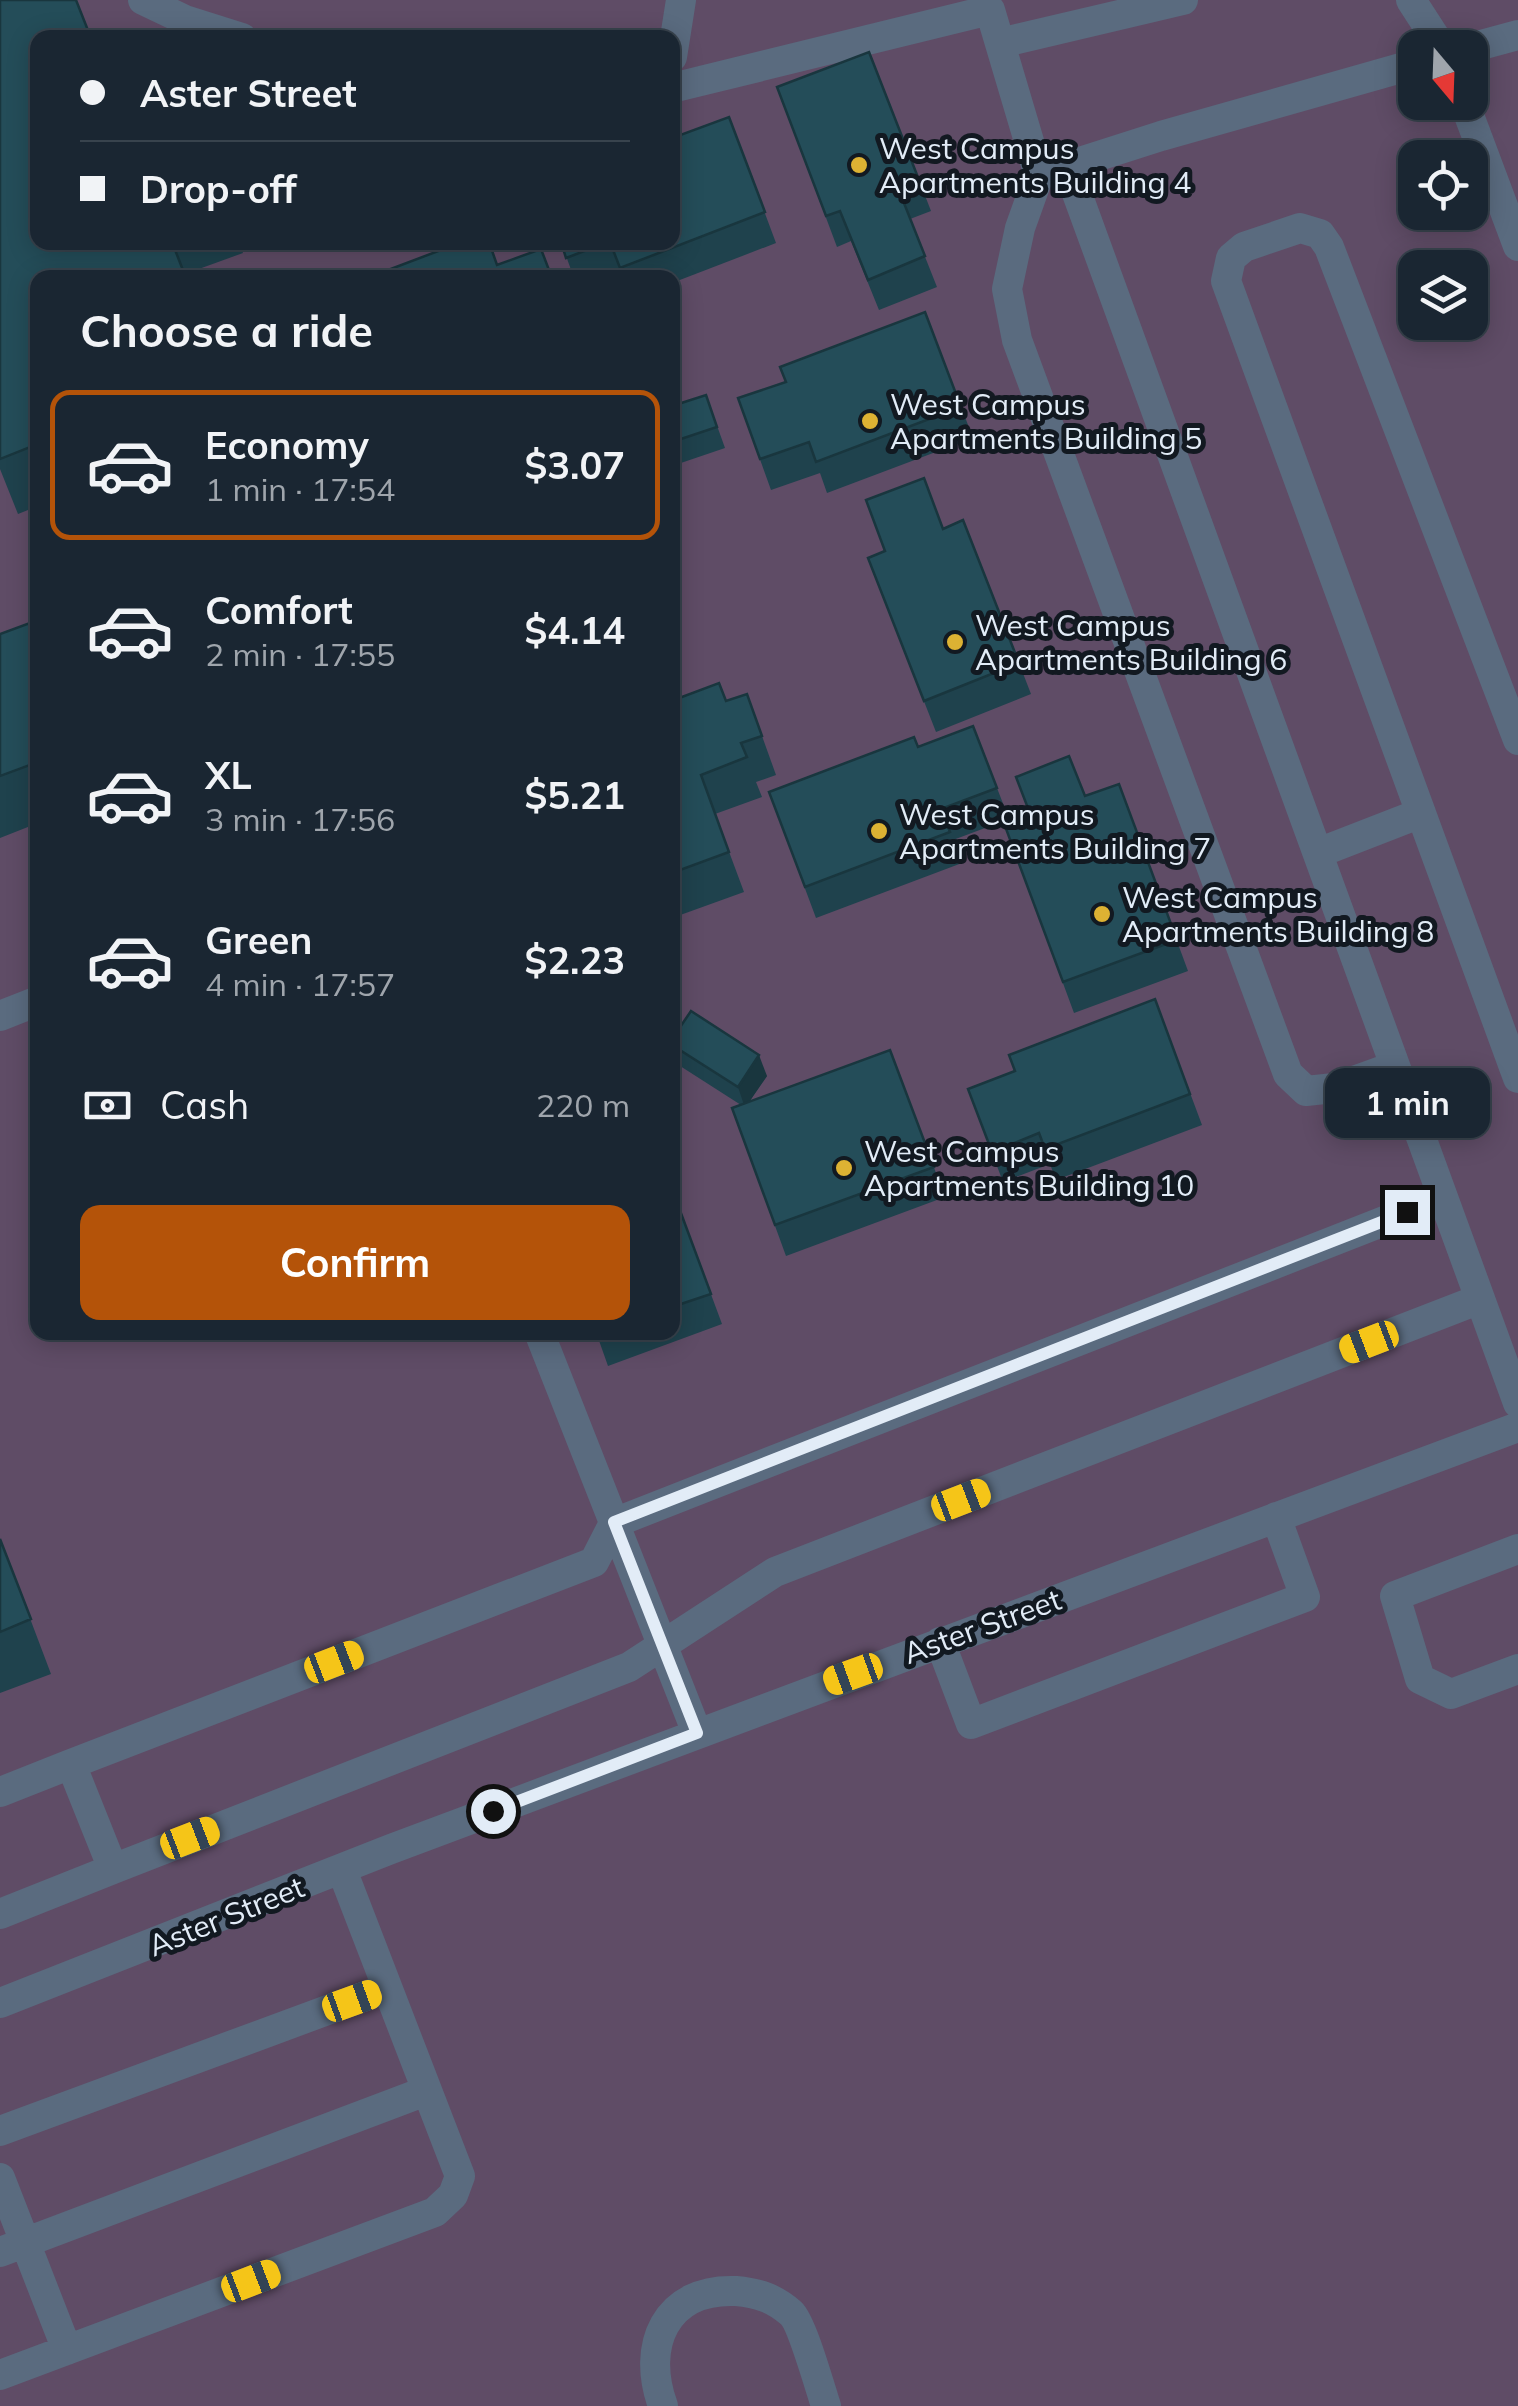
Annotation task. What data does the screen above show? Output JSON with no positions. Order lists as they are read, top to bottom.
{
  "streets": {
    "street": ["Aster Street"]
  },
  "places": [
    "West Campus Apartments Building 4",
    "West Campus Apartments Building 5",
    "West Campus Apartments Building 6",
    "West Campus Apartments Building 7",
    "West Campus Apartments Building 8",
    "West Campus Apartments Building 10"
  ],
  "north": "bottom",
  "page": {
    "banner": ["Aster Street", "Drop-off"],
    "heading": "Choose a ride",
    "list": [
      {
        "name": "Economy",
        "note": "1 min · 17:54",
        "value": "$3.07"
      },
      {
        "name": "Comfort",
        "note": "2 min · 17:55",
        "value": "$4.14"
      },
      {
        "name": "XL",
        "note": "3 min · 17:56",
        "value": "$5.21"
      },
      {
        "name": "Green",
        "note": "4 min · 17:57",
        "value": "$2.23"
      }
    ],
    "pay": ["Cash", "220 m"],
    "bubble": "1 min",
    "buttons": "Confirm"
  }
}
